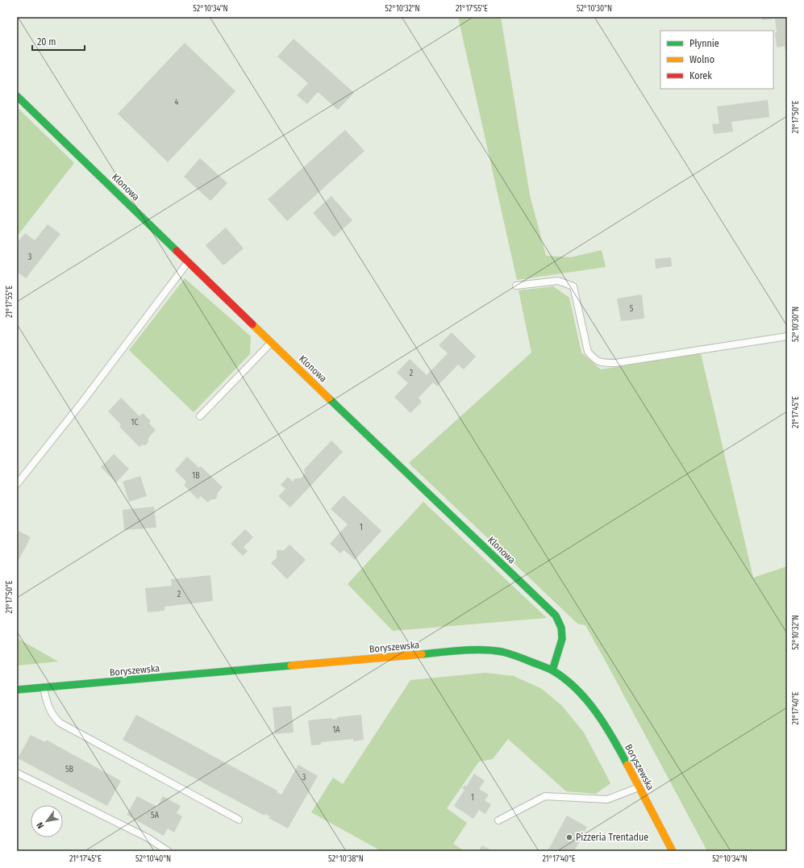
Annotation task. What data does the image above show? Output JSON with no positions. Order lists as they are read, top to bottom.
{
  "streets": {
    "street": ["Klonowa", "Boryszewska"]
  },
  "crossings": [
    ["Klonowa", "Boryszewska"]
  ],
  "places": ["Pizzeria Trentadue"],
  "house_numbers": [
    "4",
    "3",
    "5",
    "2",
    "1C",
    "1B",
    "1",
    "2",
    "1A",
    "5B",
    "3",
    "1",
    "5A"
  ],
  "legend": ["Płynnie", "Wolno", "Korek"],
  "scale_bar": "20 m",
  "north": "bottom left",
  "coordinates": [
    "52°10'34\"N",
    "52°10'32\"N",
    "21°17'55\"E",
    "52°10'30\"N",
    "21°17'50\"E",
    "21°17'45\"E",
    "21°17'40\"E",
    "52°10'40\"N",
    "52°10'38\"N"
  ]
}
